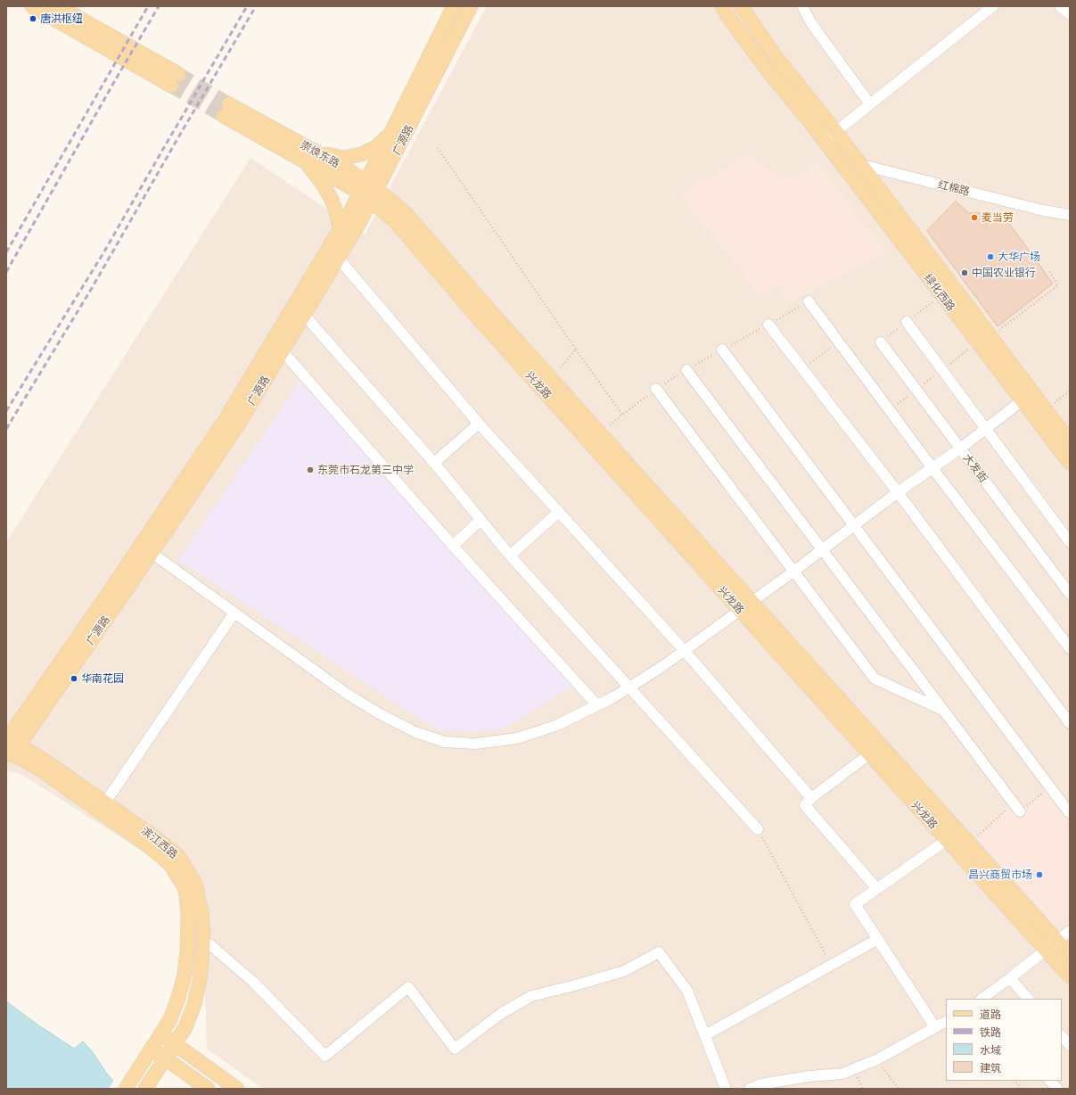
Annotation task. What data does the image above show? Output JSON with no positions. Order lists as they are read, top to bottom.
{
  "streets": {
    "main road": [
      "广源路",
      "崇焕东路",
      "绿化西路",
      "兴龙路",
      "滨江西路"
    ],
    "street": ["红棉路", "大发街"]
  },
  "crossings": [
    ["广源路", "崇焕东路"],
    ["广源路", "滨江西路"],
    ["崇焕东路", "兴龙路"],
    ["红棉路", "绿化西路"]
  ],
  "places": [
    "唐洪枢纽",
    "麦当劳",
    "大华广场",
    "中国农业银行",
    "东莞市石龙第三中学",
    "华南花园",
    "昌兴商贸市场"
  ],
  "legend": [
    "道路",
    "铁路",
    "水域",
    "建筑"
  ]
}
